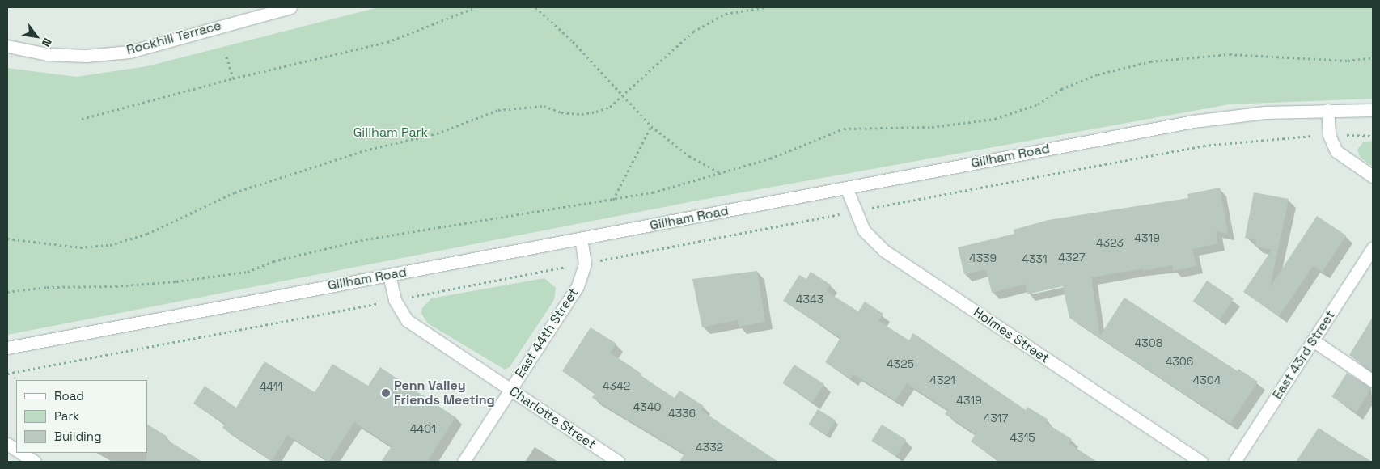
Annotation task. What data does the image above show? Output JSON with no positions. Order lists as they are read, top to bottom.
{
  "streets": {
    "street": [
      "Rockhill Terrace",
      "Gillham Road",
      "East 44th Street",
      "Holmes Street",
      "East 43rd Street",
      "Charlotte Street"
    ]
  },
  "crossings": [
    ["Gillham Road", "East 44th Street"],
    ["Gillham Road", "Holmes Street"],
    ["Gillham Road", "Charlotte Street"],
    ["East 44th Street", "Charlotte Street"]
  ],
  "parks": ["Gillham Park"],
  "places": ["Penn Valley Friends Meeting"],
  "house_numbers": [
    "4319",
    "4323",
    "4327",
    "4339",
    "4331",
    "4343",
    "4308",
    "4306",
    "4325",
    "4321",
    "4304",
    "4342",
    "4411",
    "4319",
    "4340",
    "4336",
    "4317",
    "4401",
    "4315",
    "4332"
  ],
  "legend": ["Road", "Park", "Building"],
  "north": "bottom right"
}
